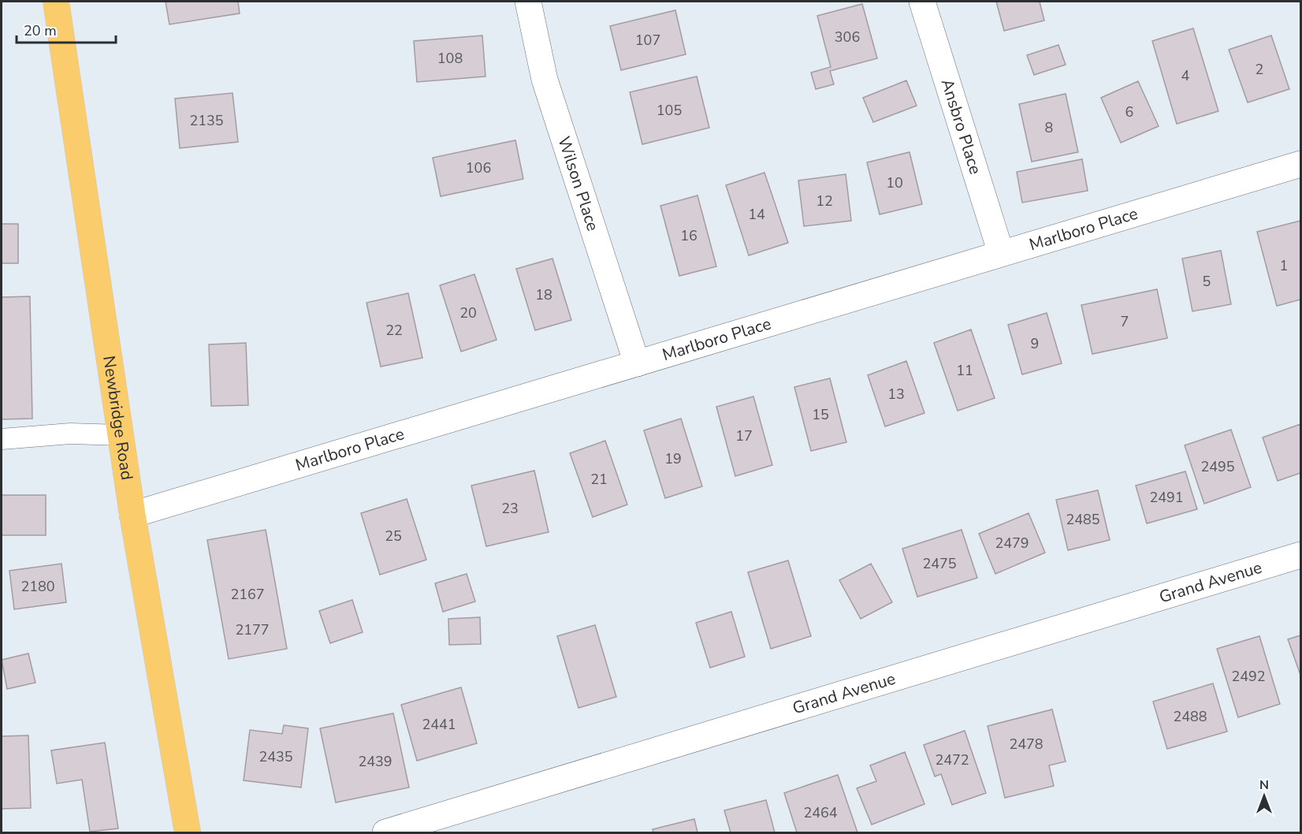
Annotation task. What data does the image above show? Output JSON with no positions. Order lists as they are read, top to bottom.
{
  "streets": {
    "main road": ["Newbridge Road"],
    "street": [
      "Ansbro Place",
      "Wilson Place",
      "Marlboro Place",
      "Grand Avenue"
    ]
  },
  "crossings": [
    ["Ansbro Place", "Marlboro Place"],
    ["Wilson Place", "Marlboro Place"],
    ["Marlboro Place", "Newbridge Road"]
  ],
  "house_numbers": [
    "306",
    "107",
    "108",
    "2",
    "4",
    "105",
    "6",
    "2135",
    "8",
    "106",
    "10",
    "12",
    "14",
    "16",
    "1",
    "5",
    "18",
    "20",
    "7",
    "22",
    "9",
    "11",
    "13",
    "15",
    "17",
    "19",
    "2495",
    "21",
    "2491",
    "23",
    "2485",
    "25",
    "2479",
    "2475",
    "2180",
    "2167",
    "2177",
    "2492",
    "2488",
    "2441",
    "2478",
    "2435",
    "2472",
    "2439",
    "2464"
  ],
  "scale_bar": "20 m",
  "north": "top"
}
